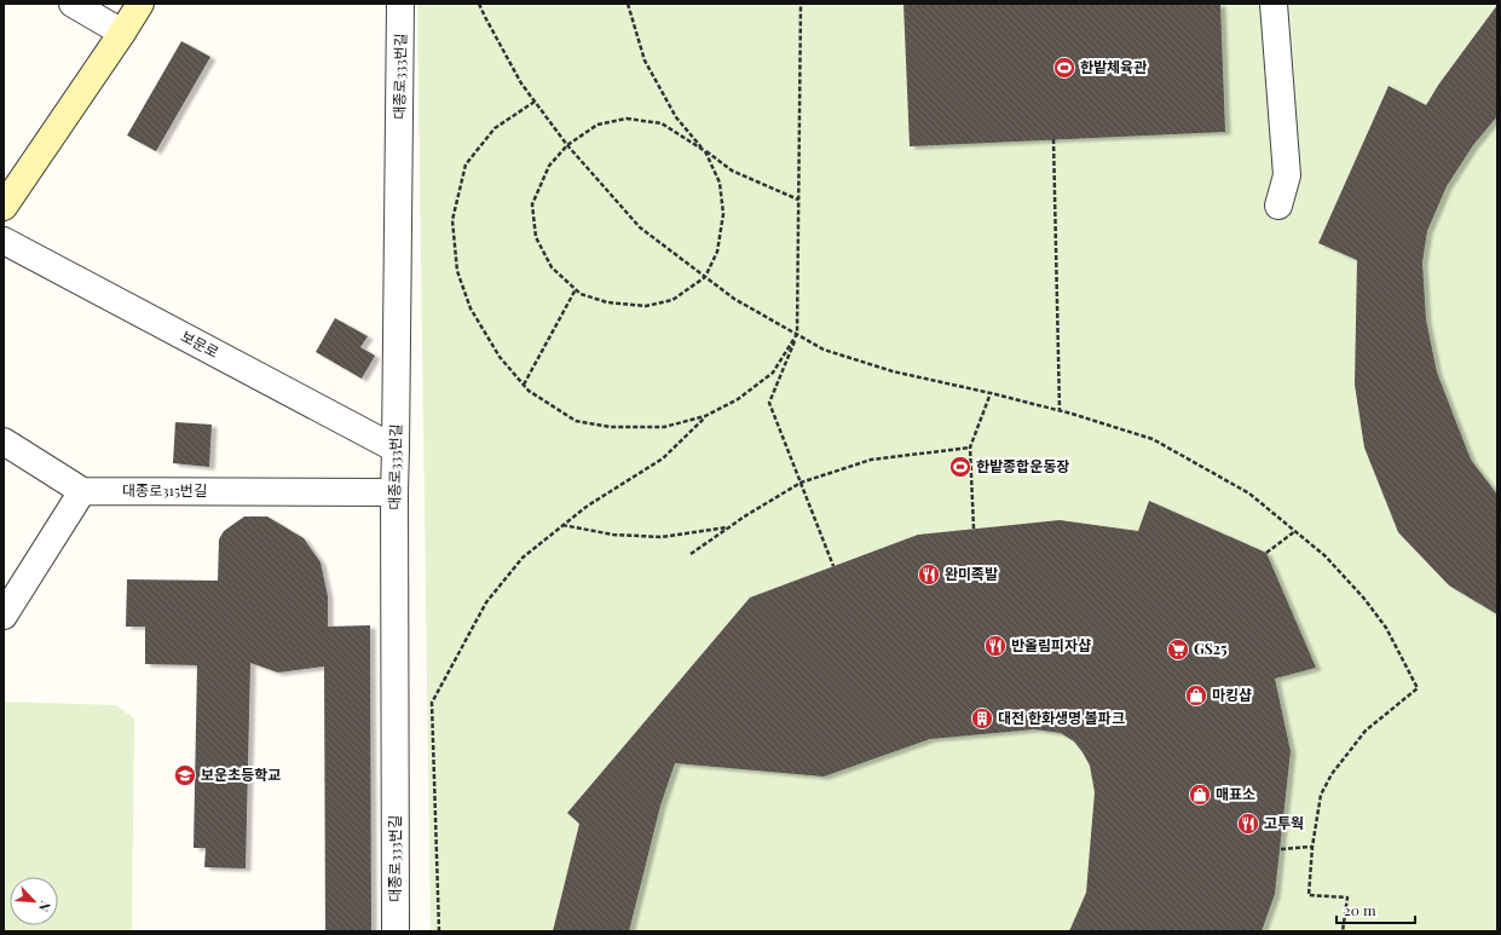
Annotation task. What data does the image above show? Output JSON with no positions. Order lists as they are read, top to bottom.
{
  "streets": {
    "street": ["대종로333번길", "보문로", "대종로315번길"]
  },
  "crossings": [
    ["대종로333번길", "보문로"],
    ["대종로333번길", "대종로315번길"]
  ],
  "places": {
    "sports": ["한밭체육관", "한밭종합운동장"],
    "restaurant": ["완미족발", "반올림피자샵", "고투웍"],
    "supermarket": ["GS25"],
    "shop": ["마킹샵", "매표소"],
    "building": ["대전 한화생명 볼파크"],
    "school or university": ["보운초등학교"]
  },
  "scale_bar": "20 m",
  "north": "bottom right"
}
